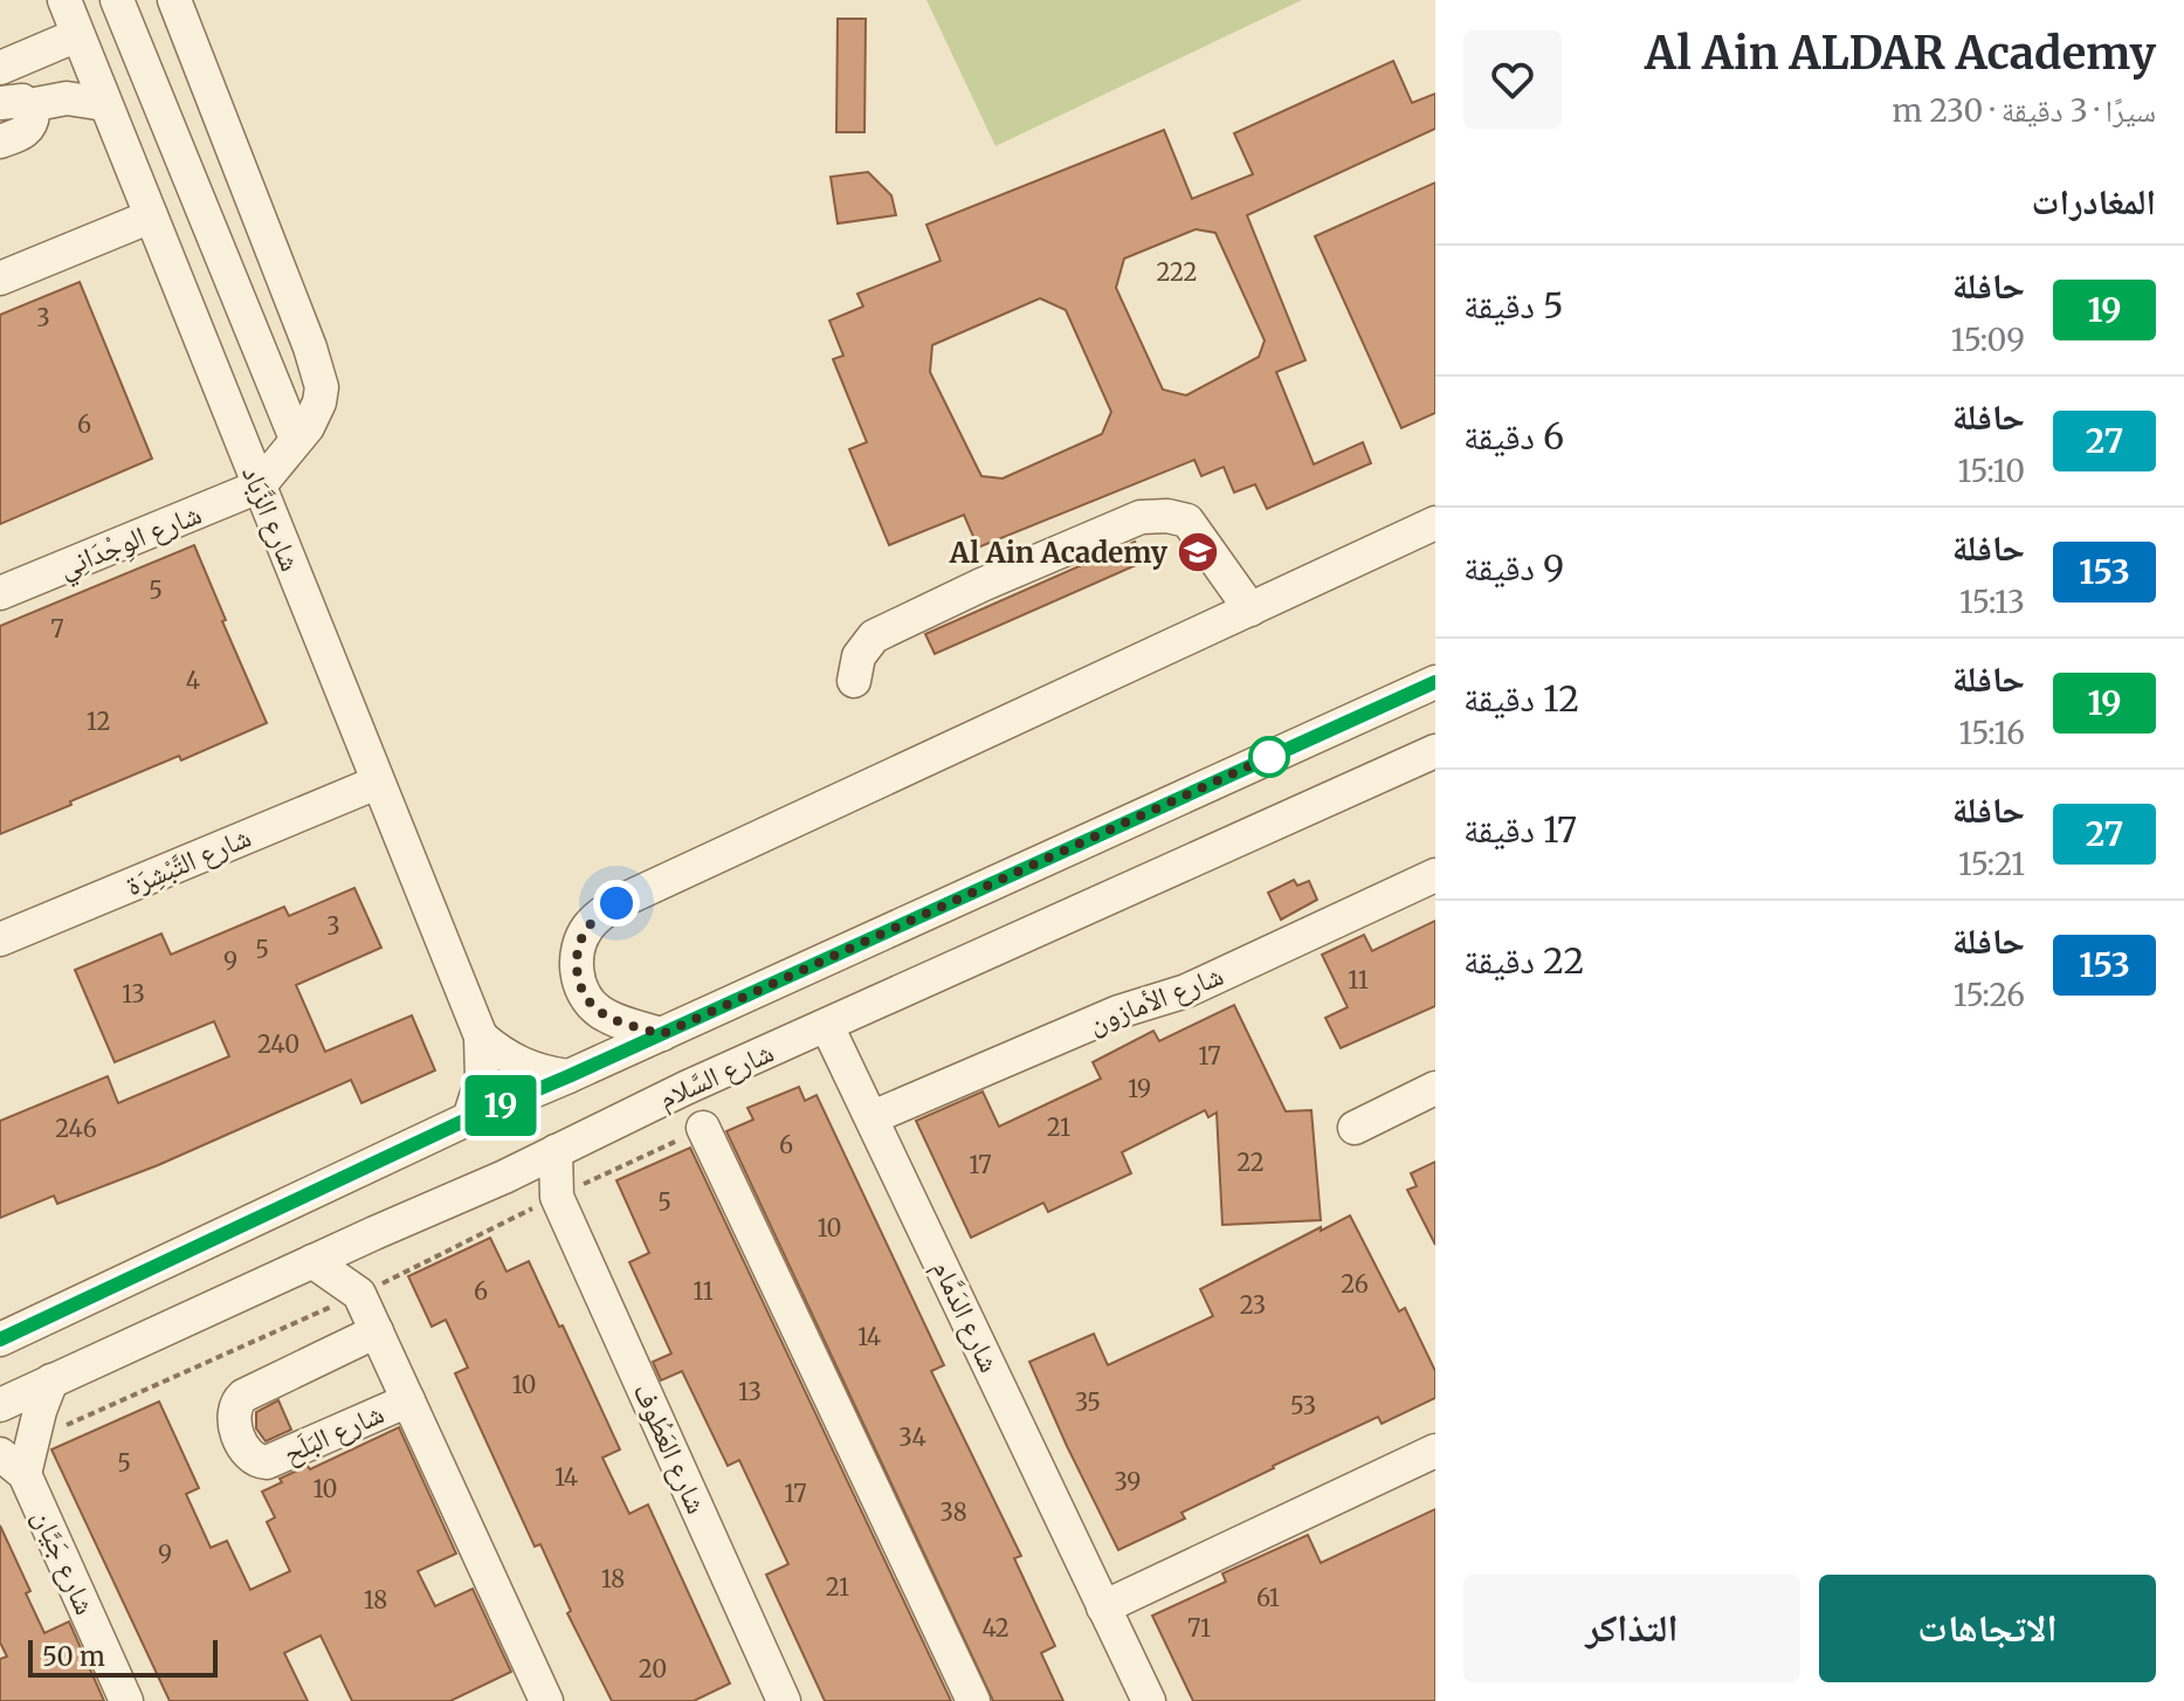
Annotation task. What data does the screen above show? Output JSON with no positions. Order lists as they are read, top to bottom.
{
  "streets": {
    "street": [
      "شارع الزَّبَاد",
      "شارع الوِجْدَانِي",
      "شارع التَّبْشِرَة",
      "شارع الأمازون",
      "شارع السَّلام",
      "شارع الدَمَّام",
      "شارع البَلَح",
      "شارع العَطُوف",
      "شارع جَيَّان"
    ]
  },
  "crossings": [
    ["شارع الزَّبَاد", "شارع الوِجْدَانِي"],
    ["شارع الزَّبَاد", "شارع التَّبْشِرَة"],
    ["شارع الأمازون", "شارع الدَمَّام"],
    ["شارع السَّلام", "شارع الدَمَّام"],
    ["شارع السَّلام", "شارع البَلَح"],
    ["شارع السَّلام", "شارع العَطُوف"],
    ["شارع السَّلام", "شارع جَيَّان"]
  ],
  "places": {
    "school or university": ["Al Ain Academy"]
  },
  "lines": ["bus line 19"],
  "house_numbers": [
    "222",
    "3",
    "6",
    "5",
    "7",
    "4",
    "12",
    "3",
    "5",
    "9",
    "11",
    "13",
    "240",
    "17",
    "19",
    "21",
    "246",
    "6",
    "22",
    "17",
    "5",
    "10",
    "26",
    "6",
    "11",
    "23",
    "14",
    "10",
    "13",
    "35",
    "53",
    "34",
    "5",
    "14",
    "39",
    "10",
    "17",
    "38",
    "9",
    "18",
    "21",
    "61",
    "18",
    "42",
    "71",
    "20"
  ],
  "scale_bar": "50 m",
  "page": {
    "heading": [
      ["Al Ain ALDAR Academy", "سيرًا · 3 دقيقة · 230 m"],
      "المغادرات"
    ],
    "on_map": "19",
    "list": [
      {
        "mark": "19",
        "name": "حافلة",
        "note": "15:09",
        "value": "5 دقيقة"
      },
      {
        "mark": "27",
        "name": "حافلة",
        "note": "15:10",
        "value": "6 دقيقة"
      },
      {
        "mark": "153",
        "name": "حافلة",
        "note": "15:13",
        "value": "9 دقيقة"
      },
      {
        "mark": "19",
        "name": "حافلة",
        "note": "15:16",
        "value": "12 دقيقة"
      },
      {
        "mark": "27",
        "name": "حافلة",
        "note": "15:21",
        "value": "17 دقيقة"
      },
      {
        "mark": "153",
        "name": "حافلة",
        "note": "15:26",
        "value": "22 دقيقة"
      }
    ],
    "buttons": ["الاتجاهات", "التذاكر"],
    "scale": "50 m"
  }
}
